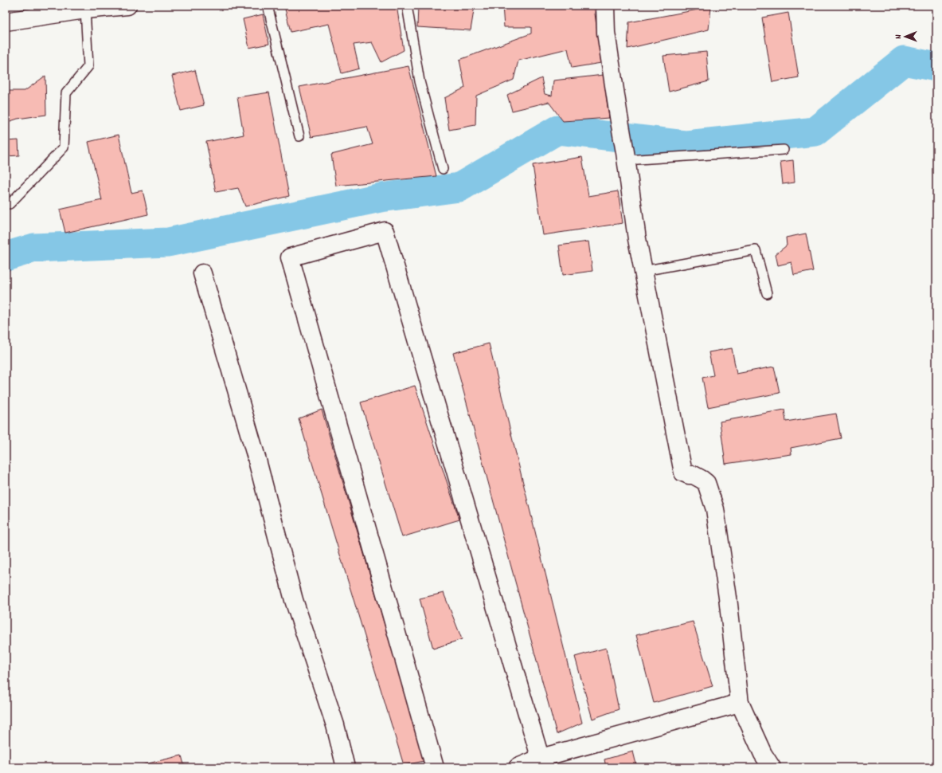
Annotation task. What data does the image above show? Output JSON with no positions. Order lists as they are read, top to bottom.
{
  "north": "left"
}
